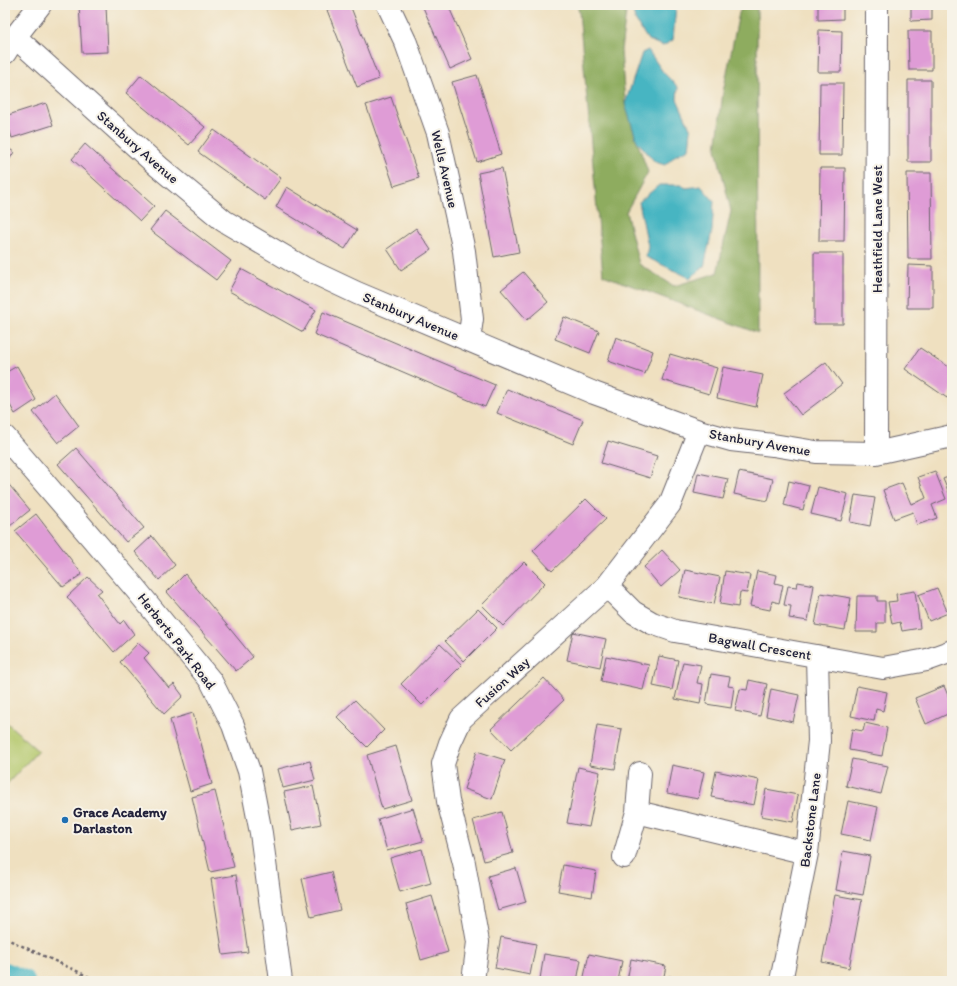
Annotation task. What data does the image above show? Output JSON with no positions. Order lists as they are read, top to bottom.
{
  "streets": {
    "street": [
      "Stanbury Avenue",
      "Wells Avenue",
      "Heathfield Lane West",
      "Herberts Park Road",
      "Bagwall Crescent",
      "Fusion Way",
      "Backstone Lane"
    ]
  },
  "crossings": [
    ["Stanbury Avenue", "Wells Avenue"],
    ["Stanbury Avenue", "Heathfield Lane West"],
    ["Stanbury Avenue", "Fusion Way"],
    ["Bagwall Crescent", "Fusion Way"],
    ["Bagwall Crescent", "Backstone Lane"]
  ],
  "places": ["Grace Academy Darlaston"]
}
